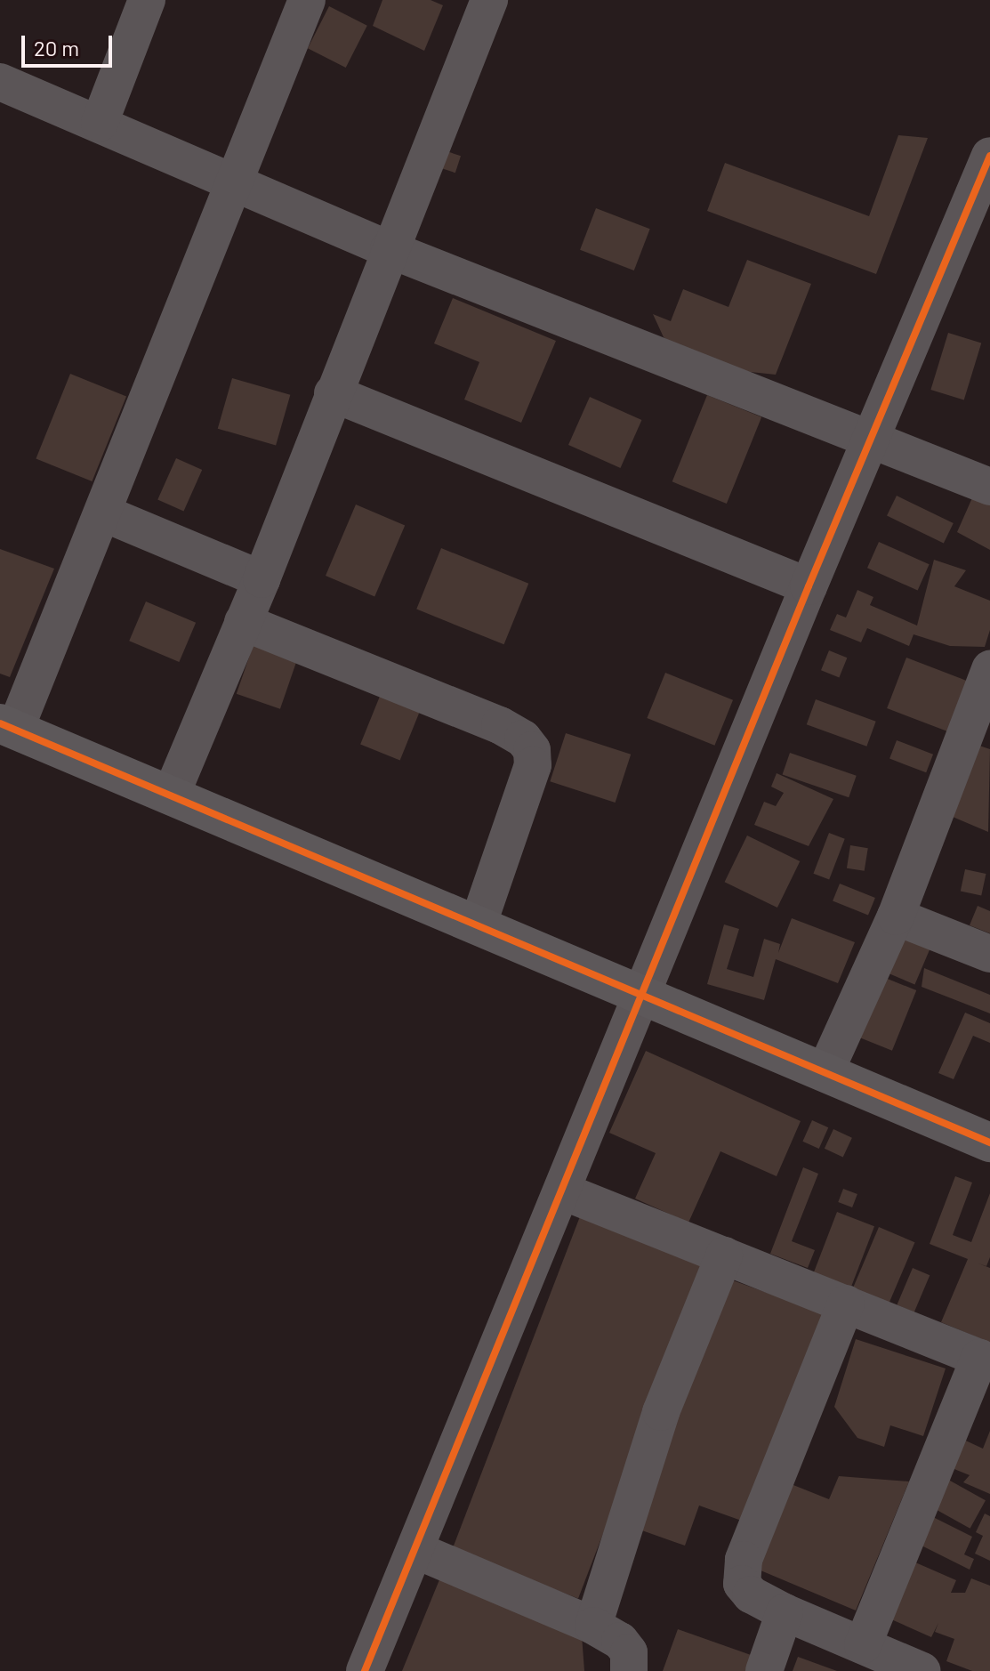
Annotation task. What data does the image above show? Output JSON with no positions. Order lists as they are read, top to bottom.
{
  "scale_bar": "20 m"
}
